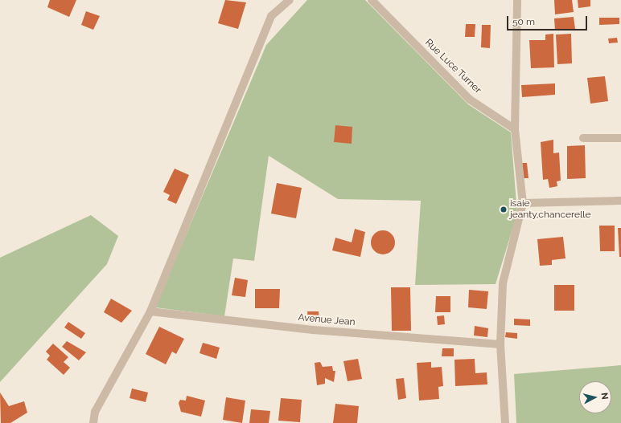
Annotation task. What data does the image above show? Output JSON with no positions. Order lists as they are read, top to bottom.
{
  "streets": {
    "street": ["Rue Luce Turner", "Avenue Jean"]
  },
  "places": ["isaie jeanty,chancerelle"],
  "scale_bar": "50 m",
  "north": "right"
}
